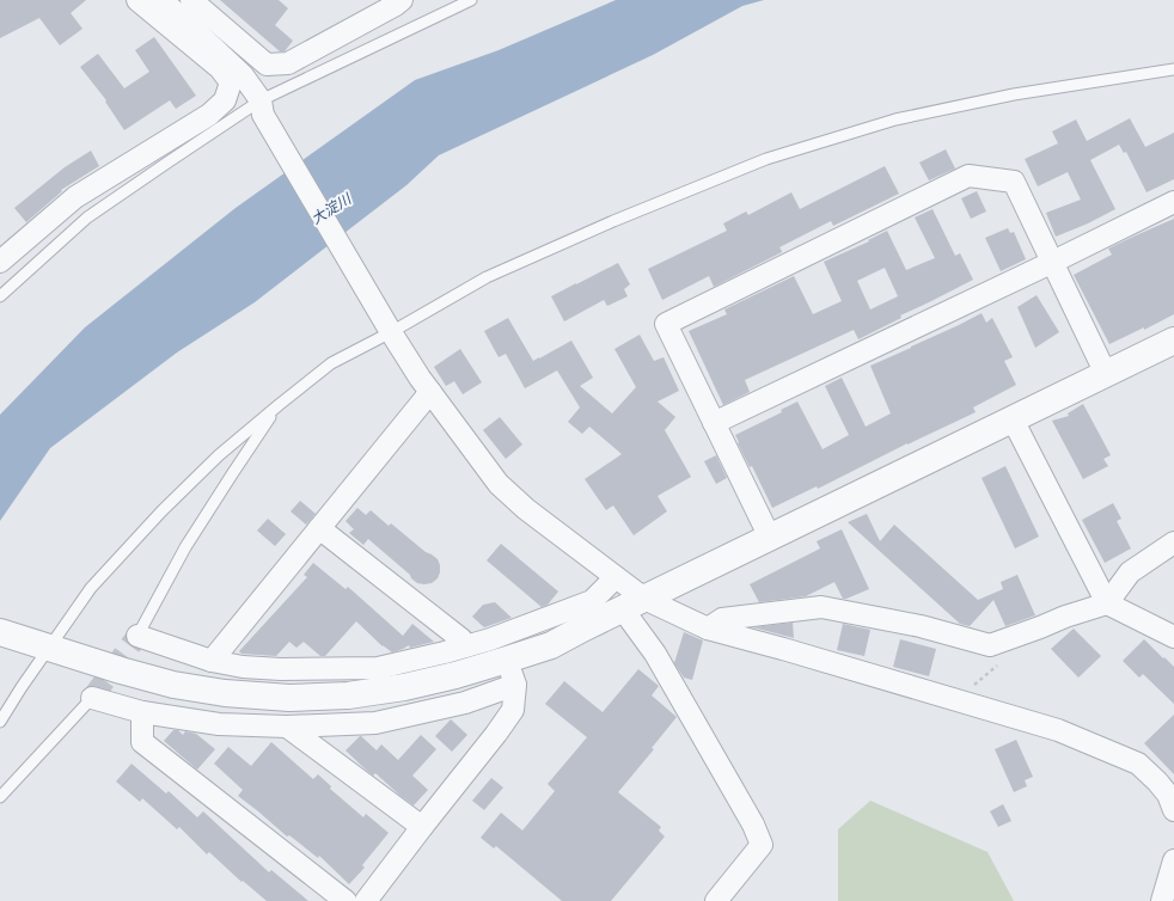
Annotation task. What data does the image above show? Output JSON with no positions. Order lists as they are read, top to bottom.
{
  "water": ["大淀川"]
}
